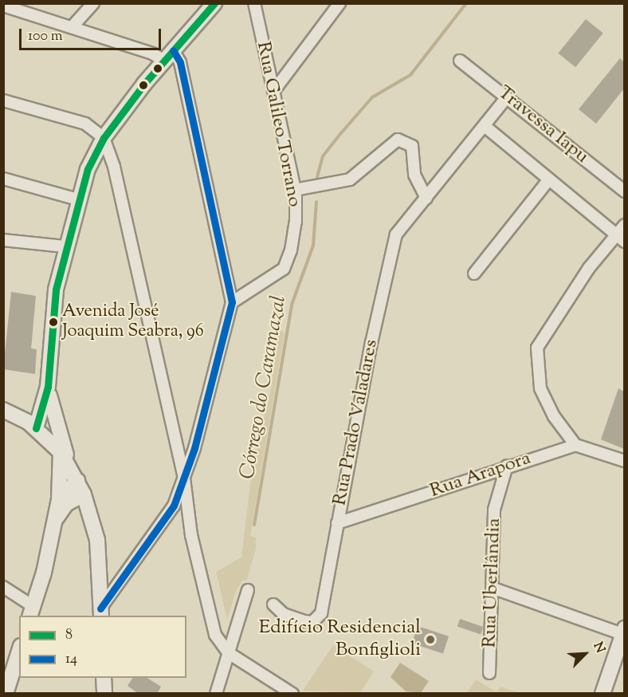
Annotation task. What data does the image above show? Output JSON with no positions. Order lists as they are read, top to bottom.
{
  "streets": {
    "street": [
      "Rua Galileo Torrano",
      "Travessa Iapu",
      "Rua Prado Valadares",
      "Rua Arapora",
      "Rua Uberlândia"
    ]
  },
  "crossings": [
    ["Rua Prado Valadares", "Rua Arapora"],
    ["Rua Arapora", "Rua Uberlândia"]
  ],
  "water": ["Córrego do Caramazal"],
  "places": ["Avenida José Joaquim Seabra, 96", "Edifício Residencial Bonfiglioli"],
  "lines": ["transit line 8", "transit line 14"],
  "legend": ["8", "14"],
  "scale_bar": "100 m",
  "north": "top right"
}
